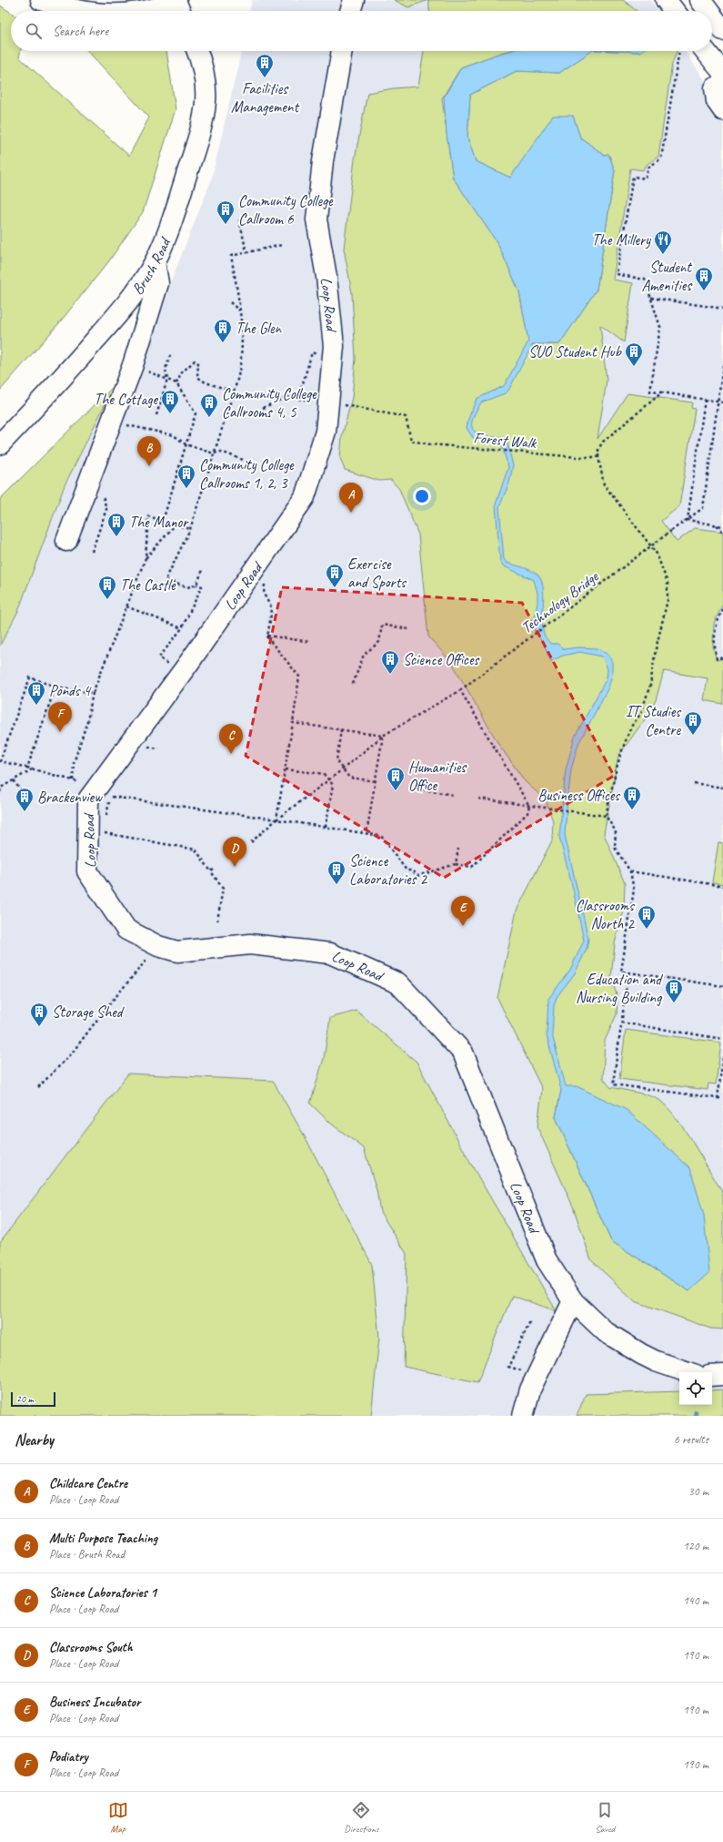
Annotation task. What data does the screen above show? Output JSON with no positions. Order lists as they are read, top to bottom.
{
  "streets": {
    "street": ["Brush Road", "Loop Road"],
    "path": ["Forest Walk", "Technology Bridge"]
  },
  "crossings": [
    ["Loop Road", "Forest Walk"]
  ],
  "places": {
    "building": [
      "Facilities Management",
      "Community College Callroom 6",
      "Student Amenities",
      "The Glen",
      "SUO Student Hub",
      "The Cottage",
      "Community College Callrooms 4, 5",
      "Community College Callrooms 1, 2, 3",
      "The Manor",
      "Exercise and Sports",
      "The Castle",
      "Science Offices",
      "Ponds 4",
      "IT Studies Centre",
      "Humanities Office",
      "Business Offices",
      "Brackenview",
      "Science Laboratories 2",
      "Classrooms North 2",
      "Education and Nursing Building",
      "Storage Shed"
    ],
    "restaurant": ["The Millery"]
  },
  "scale_bar": "20 m",
  "page": {
    "search": "Search here",
    "pins": [
      "B",
      "A",
      "F",
      "C",
      "D",
      "E"
    ],
    "scale": "20 m",
    "heading": ["Nearby", "6 results"],
    "list": [
      {
        "mark": "A",
        "name": "Childcare Centre",
        "note": "Place · Loop Road",
        "value": "30 m"
      },
      {
        "mark": "B",
        "name": "Multi Purpose Teaching",
        "note": "Place · Brush Road",
        "value": "120 m"
      },
      {
        "mark": "C",
        "name": "Science Laboratories 1",
        "note": "Place · Loop Road",
        "value": "140 m"
      },
      {
        "mark": "D",
        "name": "Classrooms South",
        "note": "Place · Loop Road",
        "value": "190 m"
      },
      {
        "mark": "E",
        "name": "Business Incubator",
        "note": "Place · Loop Road",
        "value": "190 m"
      },
      {
        "mark": "F",
        "name": "Podiatry",
        "note": "Place · Loop Road",
        "value": "190 m"
      }
    ],
    "nav": ["Map", "Directions", "Saved"]
  }
}
